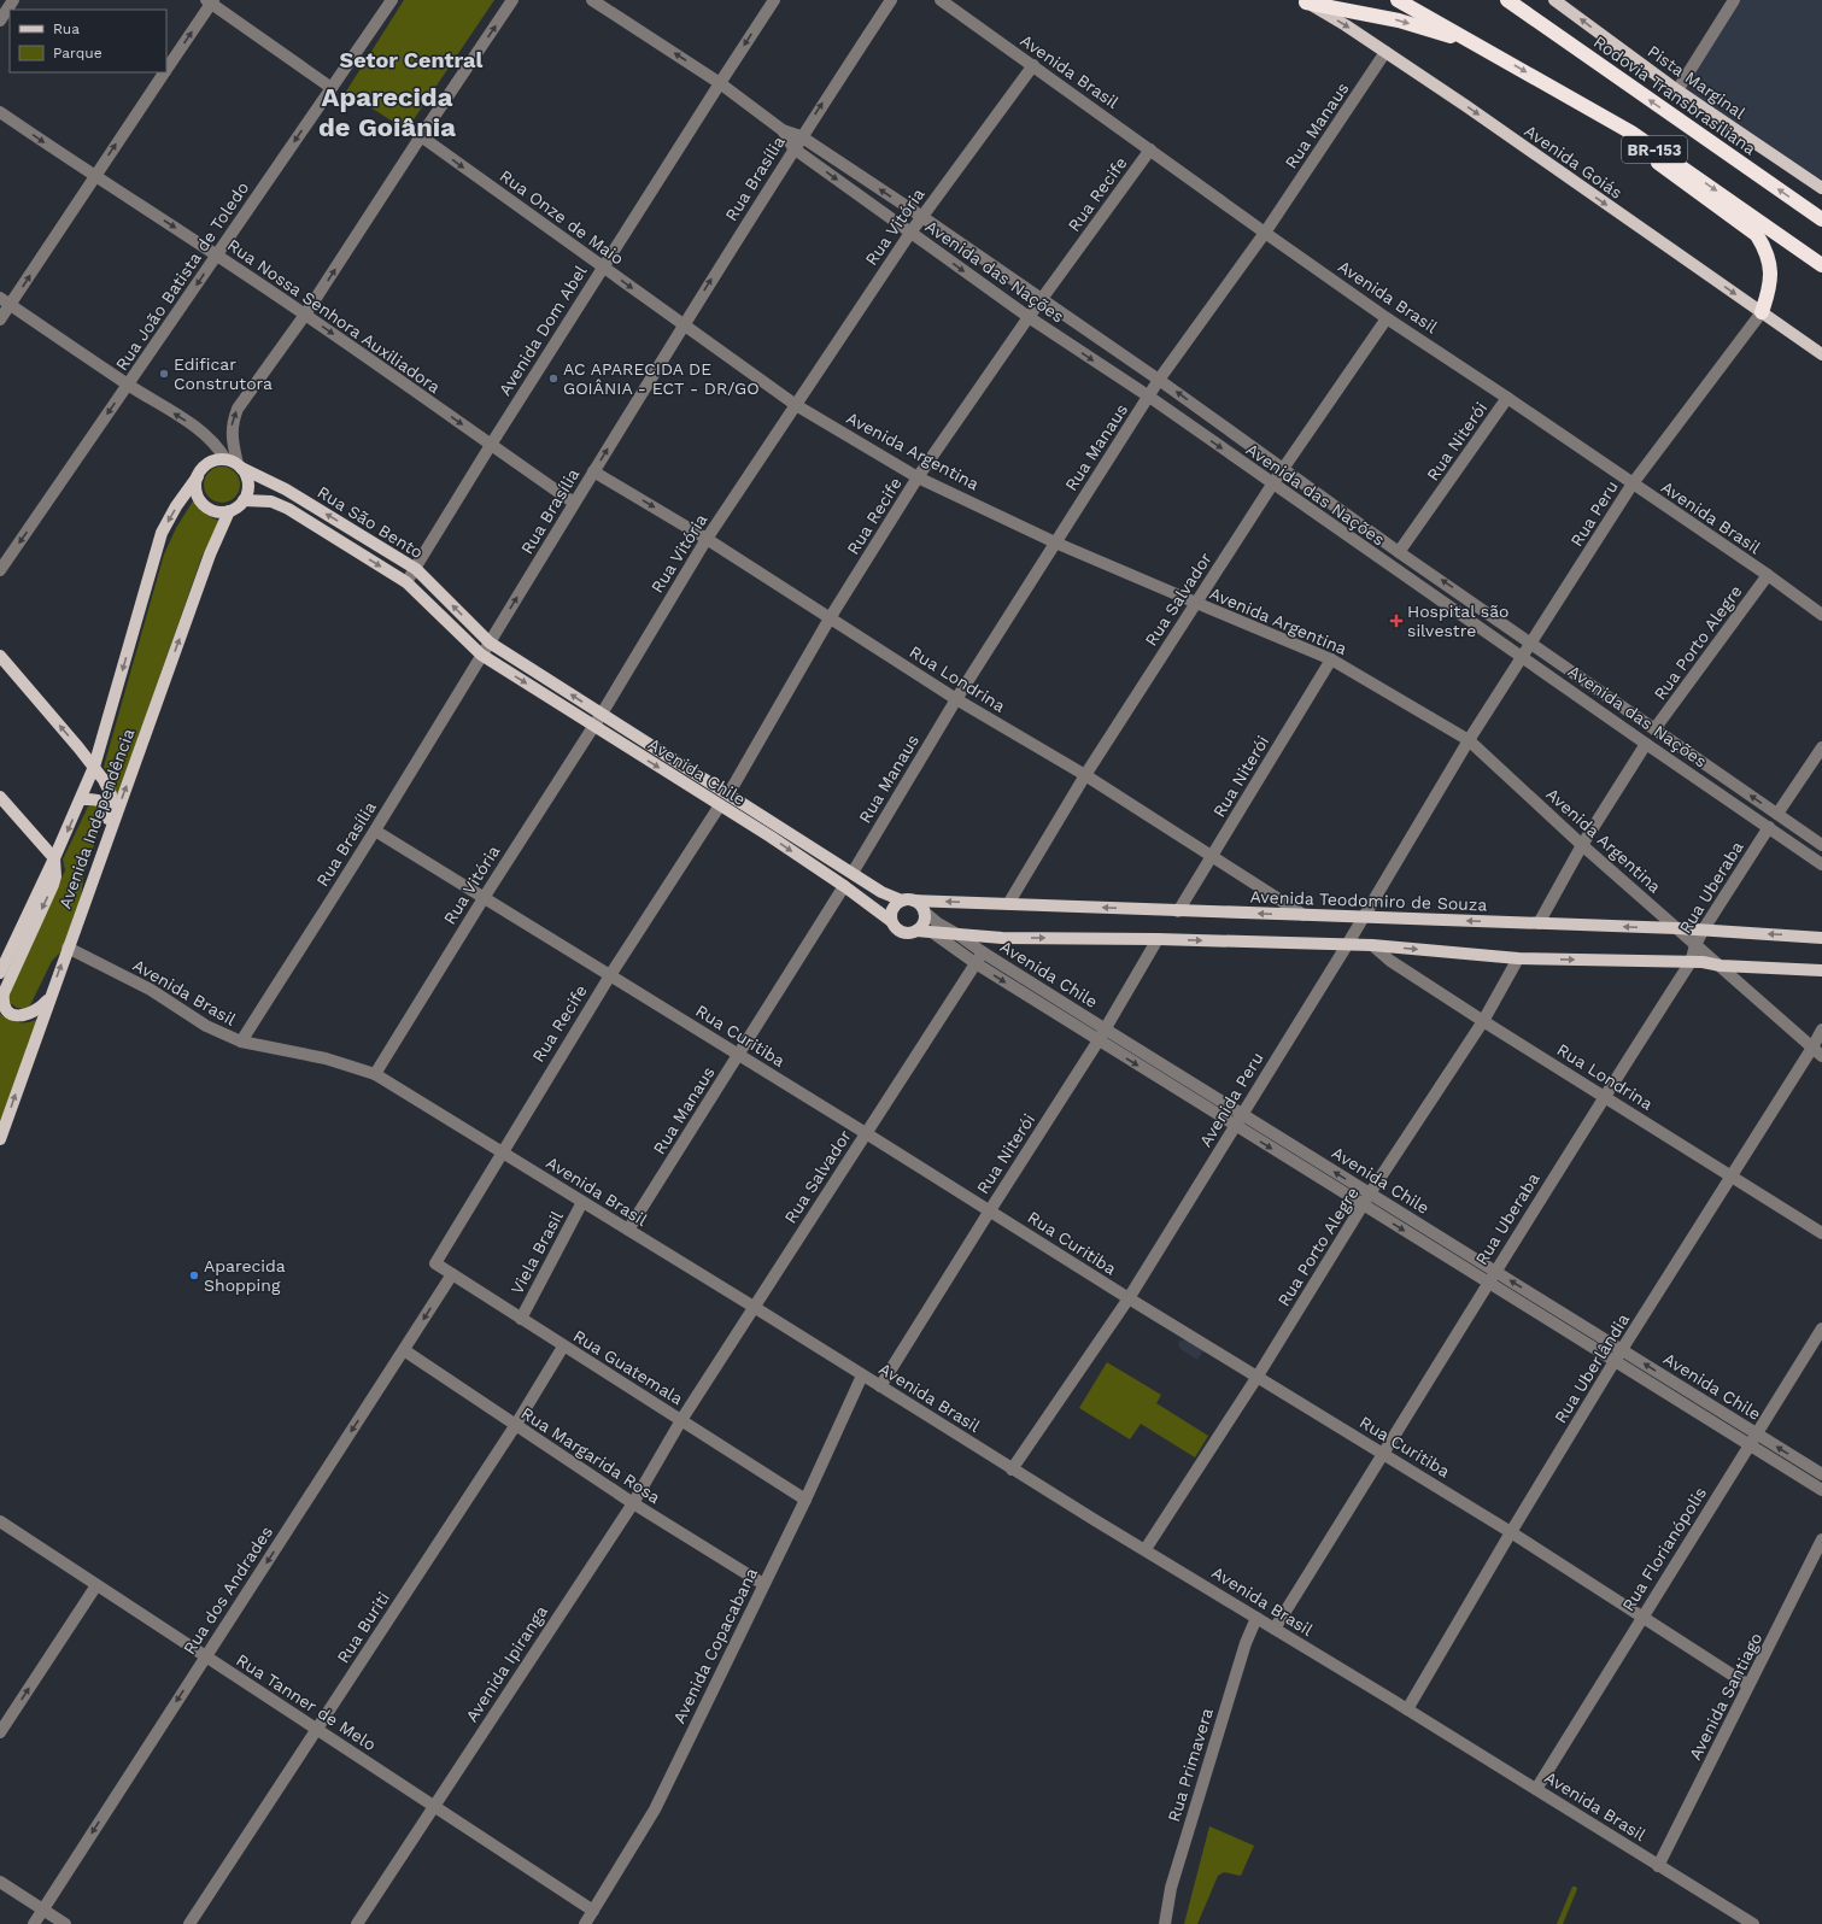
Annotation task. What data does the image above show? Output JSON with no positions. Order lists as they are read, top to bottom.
{
  "streets": {
    "highway": ["Rodovia Transbrasiliana", "BR-153"],
    "main road": [
      "Pista Marginal",
      "Avenida Goiás",
      "Rua São Bento",
      "Avenida Chile",
      "Avenida Independência",
      "Avenida Teodomiro de Souza"
    ],
    "street": [
      "Avenida Brasil",
      "Rua Manaus",
      "Rua Brasília",
      "Rua Recife",
      "Rua Onze de Maio",
      "Rua Vitória",
      "Avenida das Nações",
      "Rua João Batista de Toledo",
      "Rua Nossa Senhora Auxiliadora",
      "Avenida Dom Abel",
      "Rua Niterói",
      "Avenida Argentina",
      "Rua Peru",
      "Rua Salvador",
      "Rua Porto Alegre",
      "Rua Londrina",
      "Rua Uberaba",
      "Rua Curitiba",
      "Avenida Peru",
      "Viela Brasil",
      "Rua Guatemala",
      "Rua Uberlândia",
      "Rua Margarida Rosa",
      "Rua Florianópolis",
      "Rua dos Andrades",
      "Rua Buriti",
      "Avenida Copacabana",
      "Avenida Ipiranga",
      "Avenida Santiago",
      "Rua Tanner de Melo",
      "Rua Primavera"
    ]
  },
  "crossings": [
    ["Avenida Brasil", "Rua Manaus"],
    ["Avenida Brasil", "Rua Brasília"],
    ["Avenida Brasil", "Rua Recife"],
    ["Avenida Brasil", "Rua Vitória"],
    ["Avenida Brasil", "Rua Niterói"],
    ["Avenida Brasil", "Rua Peru"],
    ["Avenida Brasil", "Rua Salvador"],
    ["Avenida Brasil", "Rua Porto Alegre"],
    ["Avenida Brasil", "Avenida Independência"],
    ["Avenida Brasil", "Rua Uberaba"],
    ["Avenida Brasil", "Avenida Peru"],
    ["Avenida Brasil", "Viela Brasil"],
    ["Avenida Brasil", "Rua Uberlândia"],
    ["Avenida Brasil", "Rua Florianópolis"],
    ["Avenida Brasil", "Avenida Copacabana"],
    ["Avenida Brasil", "Avenida Santiago"],
    ["Avenida Brasil", "Rua Primavera"],
    ["Rua Manaus", "Avenida Goiás"],
    ["Rua Manaus", "Avenida das Nações"],
    ["Rua Manaus", "Avenida Argentina"],
    ["Rua Manaus", "Rua Londrina"],
    ["Rua Manaus", "Avenida Chile"],
    ["Rua Manaus", "Rua Curitiba"],
    ["Avenida Goiás", "Rua Peru"],
    ["Rua Brasília", "Rua Onze de Maio"],
    ["Rua Brasília", "Avenida das Nações"],
    ["Rua Brasília", "Rua Nossa Senhora Auxiliadora"],
    ["Rua Brasília", "Avenida Argentina"],
    ["Rua Brasília", "Rua São Bento"],
    ["Rua Brasília", "Rua Londrina"],
    ["Rua Brasília", "Avenida Chile"],
    ["Rua Brasília", "Rua Curitiba"],
    ["Rua Recife", "Avenida das Nações"],
    ["Rua Recife", "Avenida Argentina"],
    ["Rua Recife", "Rua Londrina"],
    ["Rua Recife", "Avenida Chile"],
    ["Rua Recife", "Rua Curitiba"],
    ["Rua Recife", "Rua Guatemala"],
    ["Rua Onze de Maio", "Avenida Dom Abel"],
    ["Rua Onze de Maio", "Avenida Argentina"],
    ["Rua Vitória", "Avenida das Nações"],
    ["Rua Vitória", "Avenida Argentina"],
    ["Rua Vitória", "Rua Londrina"],
    ["Rua Vitória", "Avenida Chile"],
    ["Rua Vitória", "Rua Curitiba"],
    ["Avenida das Nações", "Rua Niterói"],
    ["Avenida das Nações", "Rua Peru"],
    ["Avenida das Nações", "Rua Salvador"],
    ["Avenida das Nações", "Rua Porto Alegre"],
    ["Avenida das Nações", "Rua Uberaba"],
    ["Rua João Batista de Toledo", "Rua Nossa Senhora Auxiliadora"],
    ["Rua Nossa Senhora Auxiliadora", "Avenida Dom Abel"],
    ["Avenida Dom Abel", "Rua São Bento"],
    ["Rua Niterói", "Avenida Argentina"],
    ["Rua Niterói", "Rua Londrina"],
    ["Rua Niterói", "Avenida Chile"],
    ["Rua Niterói", "Avenida Teodomiro de Souza"],
    ["Rua Niterói", "Rua Curitiba"],
    ["Avenida Argentina", "Rua Peru"],
    ["Avenida Argentina", "Rua Salvador"],
    ["Avenida Argentina", "Rua Uberaba"],
    ["Avenida Argentina", "Avenida Teodomiro de Souza"],
    ["Avenida Argentina", "Avenida Peru"],
    ["Avenida Argentina", "Rua Uberlândia"],
    ["Rua Peru", "Avenida Peru"],
    ["Rua São Bento", "Avenida Chile"],
    ["Rua São Bento", "Avenida Independência"],
    ["Rua Salvador", "Rua Londrina"],
    ["Rua Salvador", "Avenida Chile"],
    ["Rua Salvador", "Avenida Teodomiro de Souza"],
    ["Rua Salvador", "Rua Curitiba"],
    ["Rua Salvador", "Rua Guatemala"],
    ["Rua Salvador", "Avenida Ipiranga"],
    ["Rua Porto Alegre", "Rua Londrina"],
    ["Rua Porto Alegre", "Avenida Chile"],
    ["Rua Porto Alegre", "Rua Curitiba"],
    ["Rua Londrina", "Rua Uberaba"],
    ["Rua Londrina", "Avenida Teodomiro de Souza"],
    ["Rua Londrina", "Rua Uberlândia"],
    ["Avenida Chile", "Rua Uberaba"],
    ["Avenida Chile", "Avenida Teodomiro de Souza"],
    ["Avenida Chile", "Avenida Peru"],
    ["Avenida Chile", "Rua Uberlândia"],
    ["Avenida Chile", "Rua Florianópolis"],
    ["Rua Uberaba", "Avenida Teodomiro de Souza"],
    ["Rua Uberaba", "Rua Curitiba"],
    ["Avenida Teodomiro de Souza", "Avenida Peru"],
    ["Rua Curitiba", "Avenida Peru"],
    ["Rua Curitiba", "Rua Uberlândia"],
    ["Rua Curitiba", "Rua Florianópolis"],
    ["Rua Curitiba", "Avenida Santiago"],
    ["Viela Brasil", "Rua Guatemala"],
    ["Rua Guatemala", "Rua dos Andrades"],
    ["Rua Guatemala", "Rua Buriti"],
    ["Rua Guatemala", "Avenida Copacabana"],
    ["Rua Guatemala", "Avenida Ipiranga"],
    ["Rua Margarida Rosa", "Rua dos Andrades"],
    ["Rua Margarida Rosa", "Rua Buriti"],
    ["Rua Margarida Rosa", "Avenida Copacabana"],
    ["Rua Margarida Rosa", "Avenida Ipiranga"],
    ["Rua dos Andrades", "Rua Tanner de Melo"],
    ["Rua Buriti", "Rua Tanner de Melo"],
    ["Avenida Copacabana", "Rua Tanner de Melo"],
    ["Avenida Ipiranga", "Rua Tanner de Melo"]
  ],
  "one_way": [
    "Pista Marginal",
    "Avenida Goiás",
    "Rua Brasília",
    "Rua Onze de Maio",
    "Rua Nossa Senhora Auxiliadora",
    "Rua dos Andrades"
  ],
  "districts": ["Setor Central", "Aparecida de Goiânia"],
  "places": {
    "other": ["Edificar Construtora", "AC APARECIDA DE GOIÂNIA - ECT - DR/GO", "Aparecida Shopping"],
    "health": ["Hospital são silvestre"]
  },
  "legend": ["Rua", "Parque"]
}
